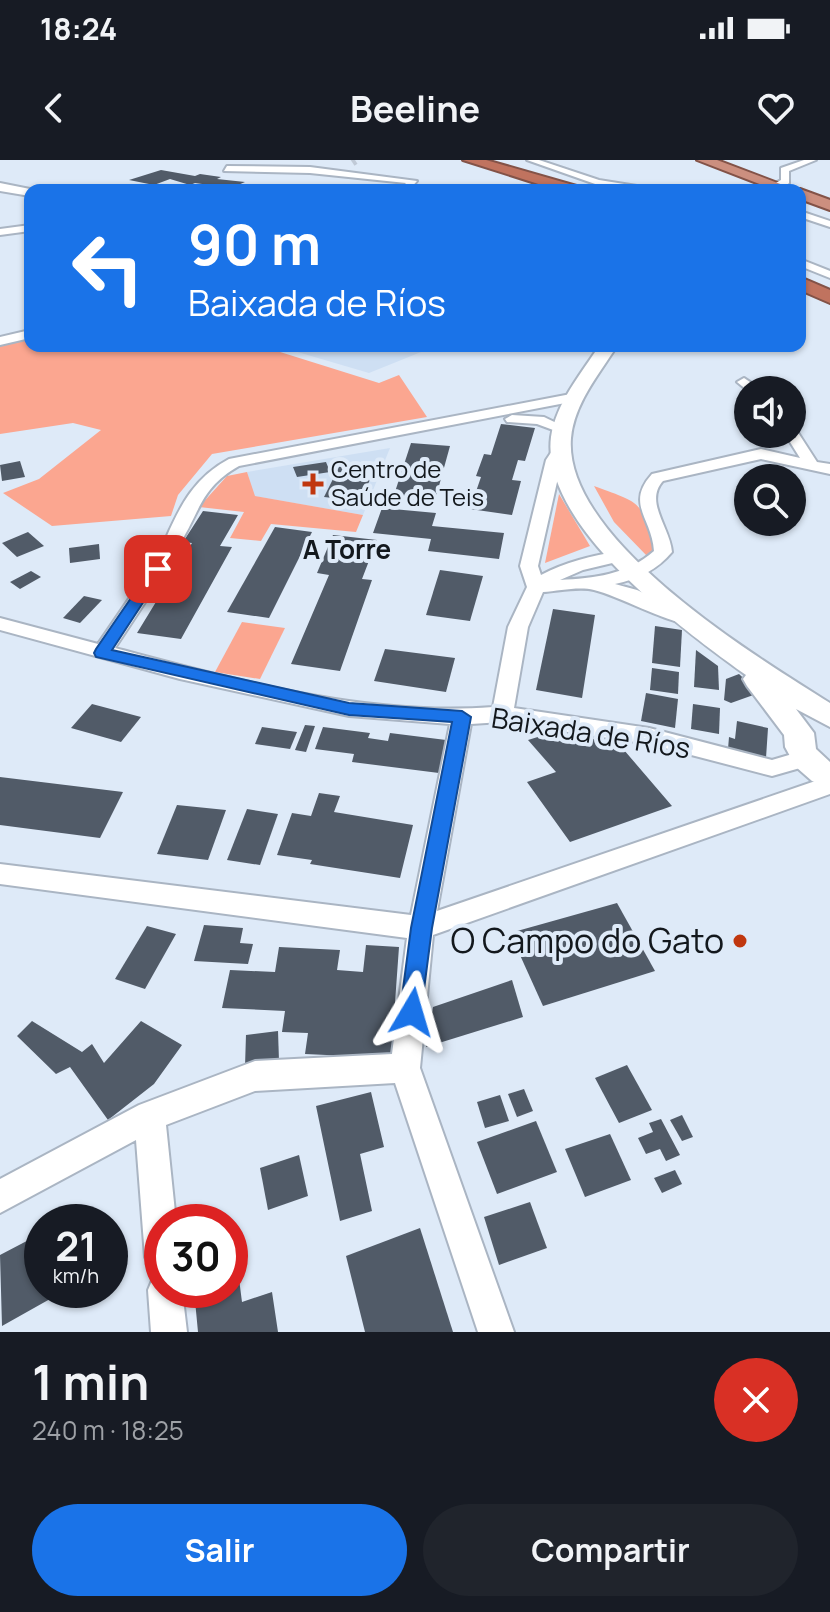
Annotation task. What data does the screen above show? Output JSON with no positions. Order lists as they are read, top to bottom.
{
  "streets": {
    "street": ["Baixada de Ríos"]
  },
  "districts": ["A Torre"],
  "places": {
    "health": ["Centro de Saúde de Teis"],
    "other": ["O Campo do Gato"]
  },
  "page": {
    "status": "18:24",
    "header": "Beeline",
    "turn": ["90 m", "Baixada de Ríos"],
    "speed": "21 km/h",
    "limit": "30",
    "heading": ["1 min", "240 m · 18:25"],
    "buttons": ["Salir", "Compartir"]
  }
}
